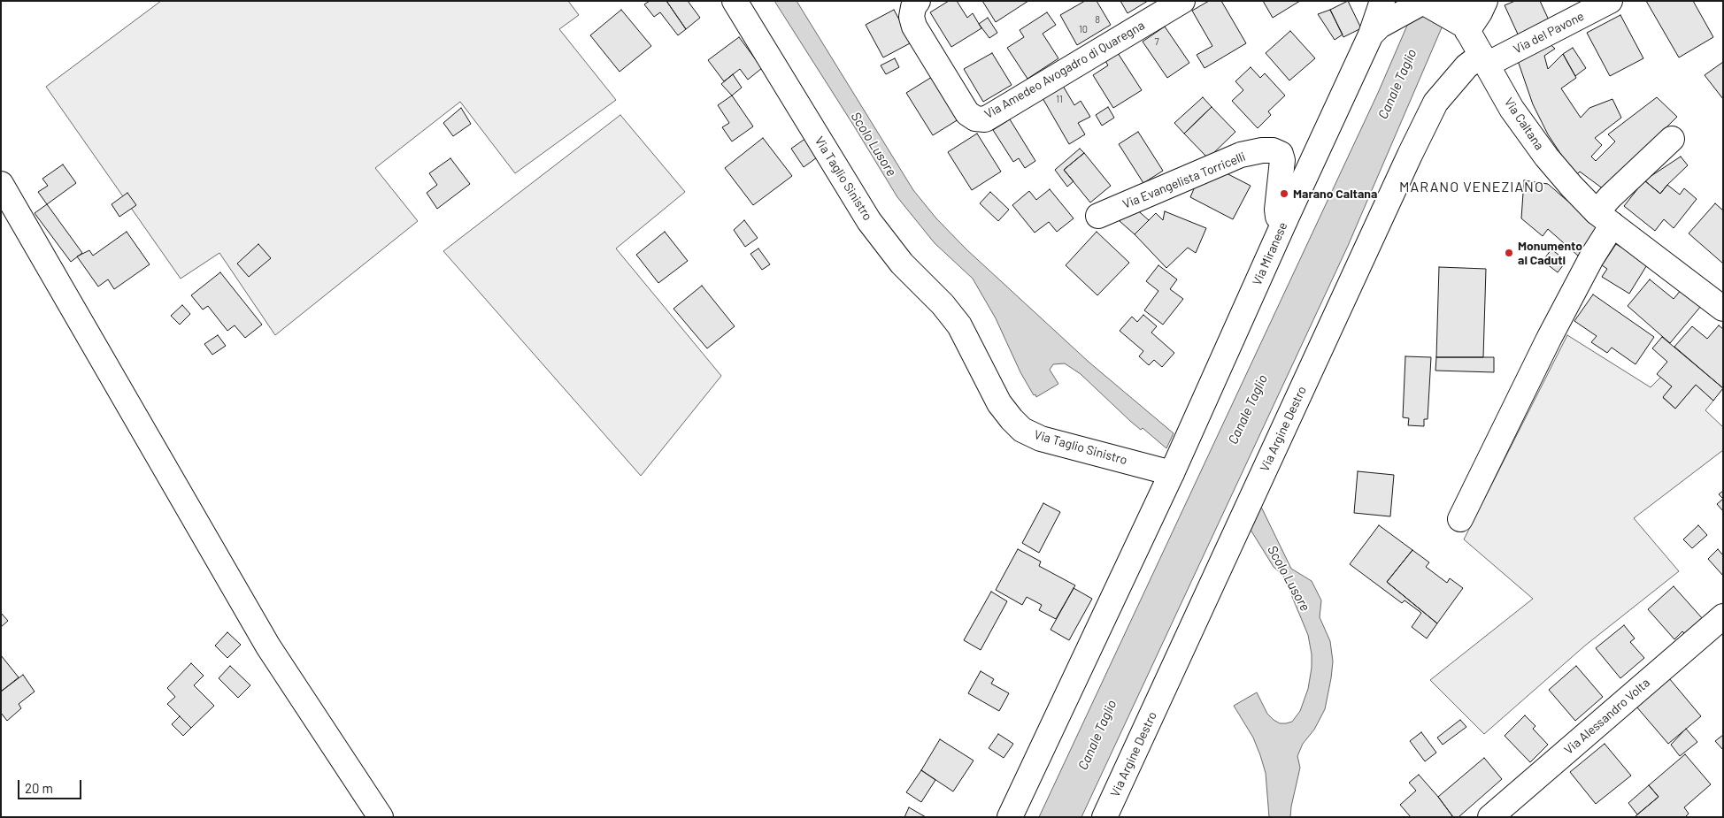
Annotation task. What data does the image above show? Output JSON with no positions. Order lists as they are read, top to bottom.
{
  "streets": {
    "street": [
      "Via del Pavone",
      "Via Amedeo Avogadro di Quaregna",
      "Via Caltana",
      "Via Taglio Sinistro",
      "Via Evangelista Torricelli",
      "Via Miranese",
      "Via Argine Destro",
      "Via Alessandro Volta"
    ]
  },
  "crossings": [
    ["Via del Pavone", "Via Caltana"],
    ["Via del Pavone", "Via Argine Destro"],
    ["Via Caltana", "Via Miranese"],
    ["Via Caltana", "Via Argine Destro"],
    ["Via Taglio Sinistro", "Via Miranese"],
    ["Via Evangelista Torricelli", "Via Miranese"]
  ],
  "districts": ["MARANO VENEZIANO"],
  "water": ["Canale Taglio", "Scolo Lusore"],
  "places": ["Marano Caltana", "Monumento ai Caduti"],
  "house_numbers": [
    "8",
    "10",
    "7",
    "11"
  ],
  "scale_bar": "20 m"
}
